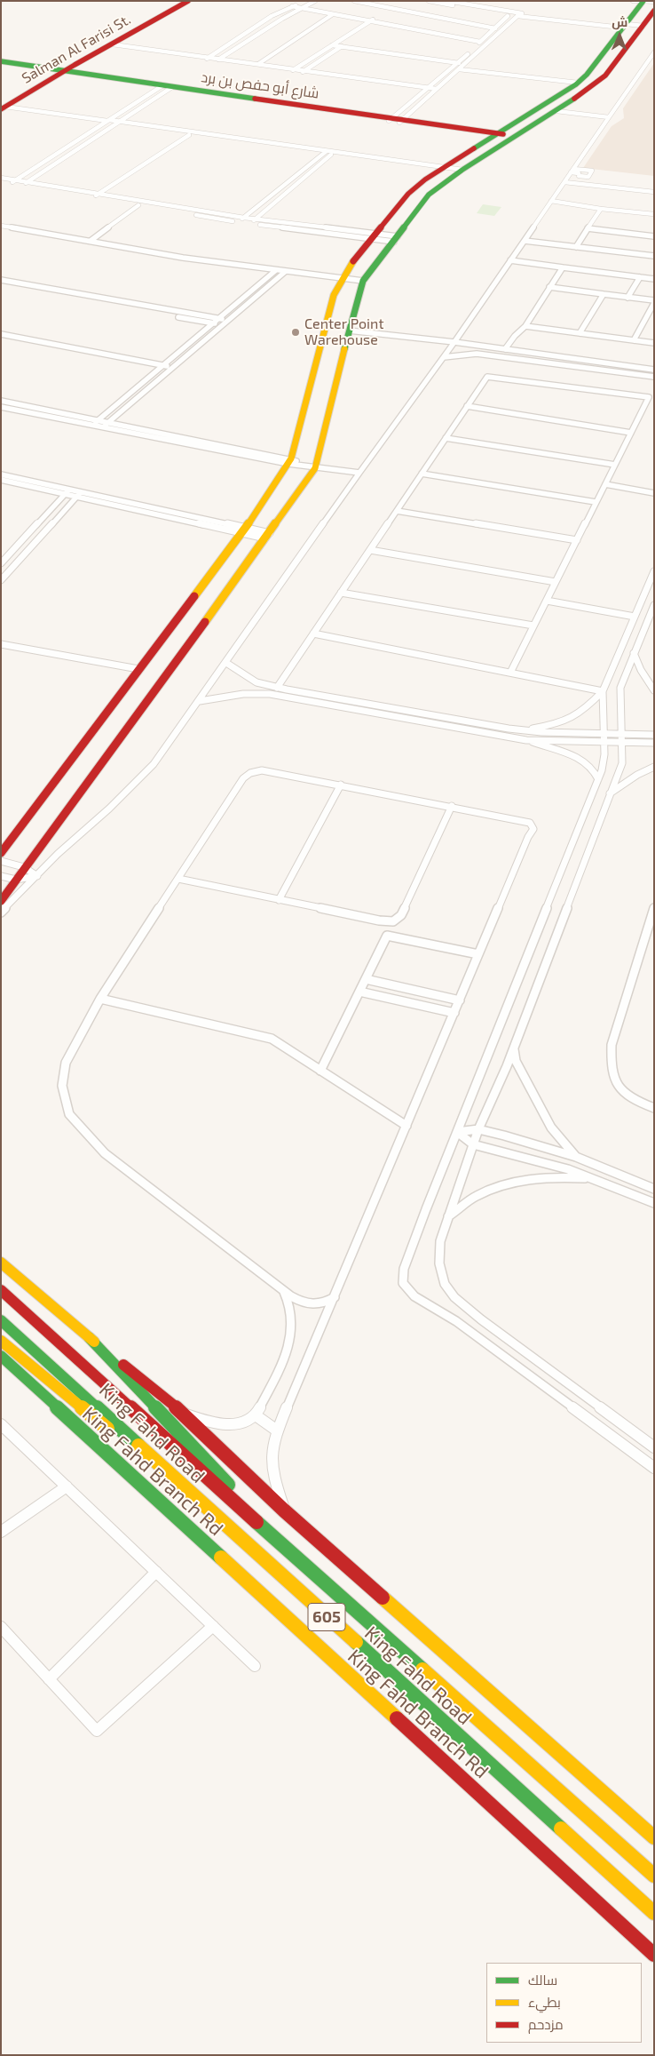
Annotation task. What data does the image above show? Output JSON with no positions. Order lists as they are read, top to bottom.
{
  "streets": {
    "main road": [
      "Salman Al Farisi St.",
      "شارع أبو حفص بن برد",
      "King Fahd Road",
      "King Fahd Branch Rd",
      "605"
    ]
  },
  "crossings": [
    ["Salman Al Farisi St.", "شارع أبو حفص بن برد"]
  ],
  "places": ["Center Point Warehouse"],
  "legend": ["سالك", "بطيء", "مزدحم"],
  "north": "top"
}
